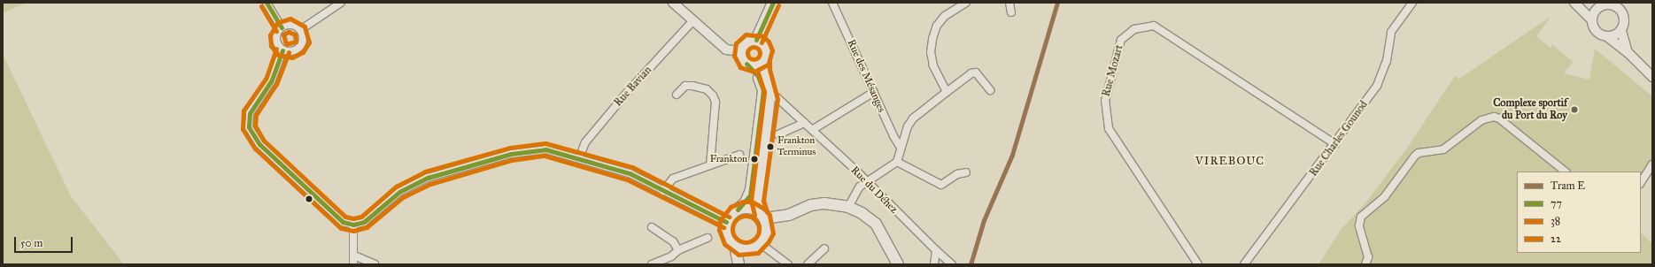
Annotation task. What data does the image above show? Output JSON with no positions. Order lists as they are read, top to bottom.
{
  "streets": {
    "street": [
      "Rue Mozart",
      "Rue des Mésanges",
      "Rue Bavian",
      "Rue Charles Gounod",
      "Rue du Déhez"
    ]
  },
  "crossings": [
    ["Rue Mozart", "Rue Charles Gounod"]
  ],
  "districts": ["VIREBOUC"],
  "places": ["Complexe sportif du Port du Roy", "Frankton Terminus", "Frankton"],
  "lines": [
    "tram line E",
    "transit line 77",
    "transit line 38",
    "transit line 22"
  ],
  "legend": [
    "Tram E",
    "77",
    "38",
    "22"
  ],
  "scale_bar": "50 m"
}
